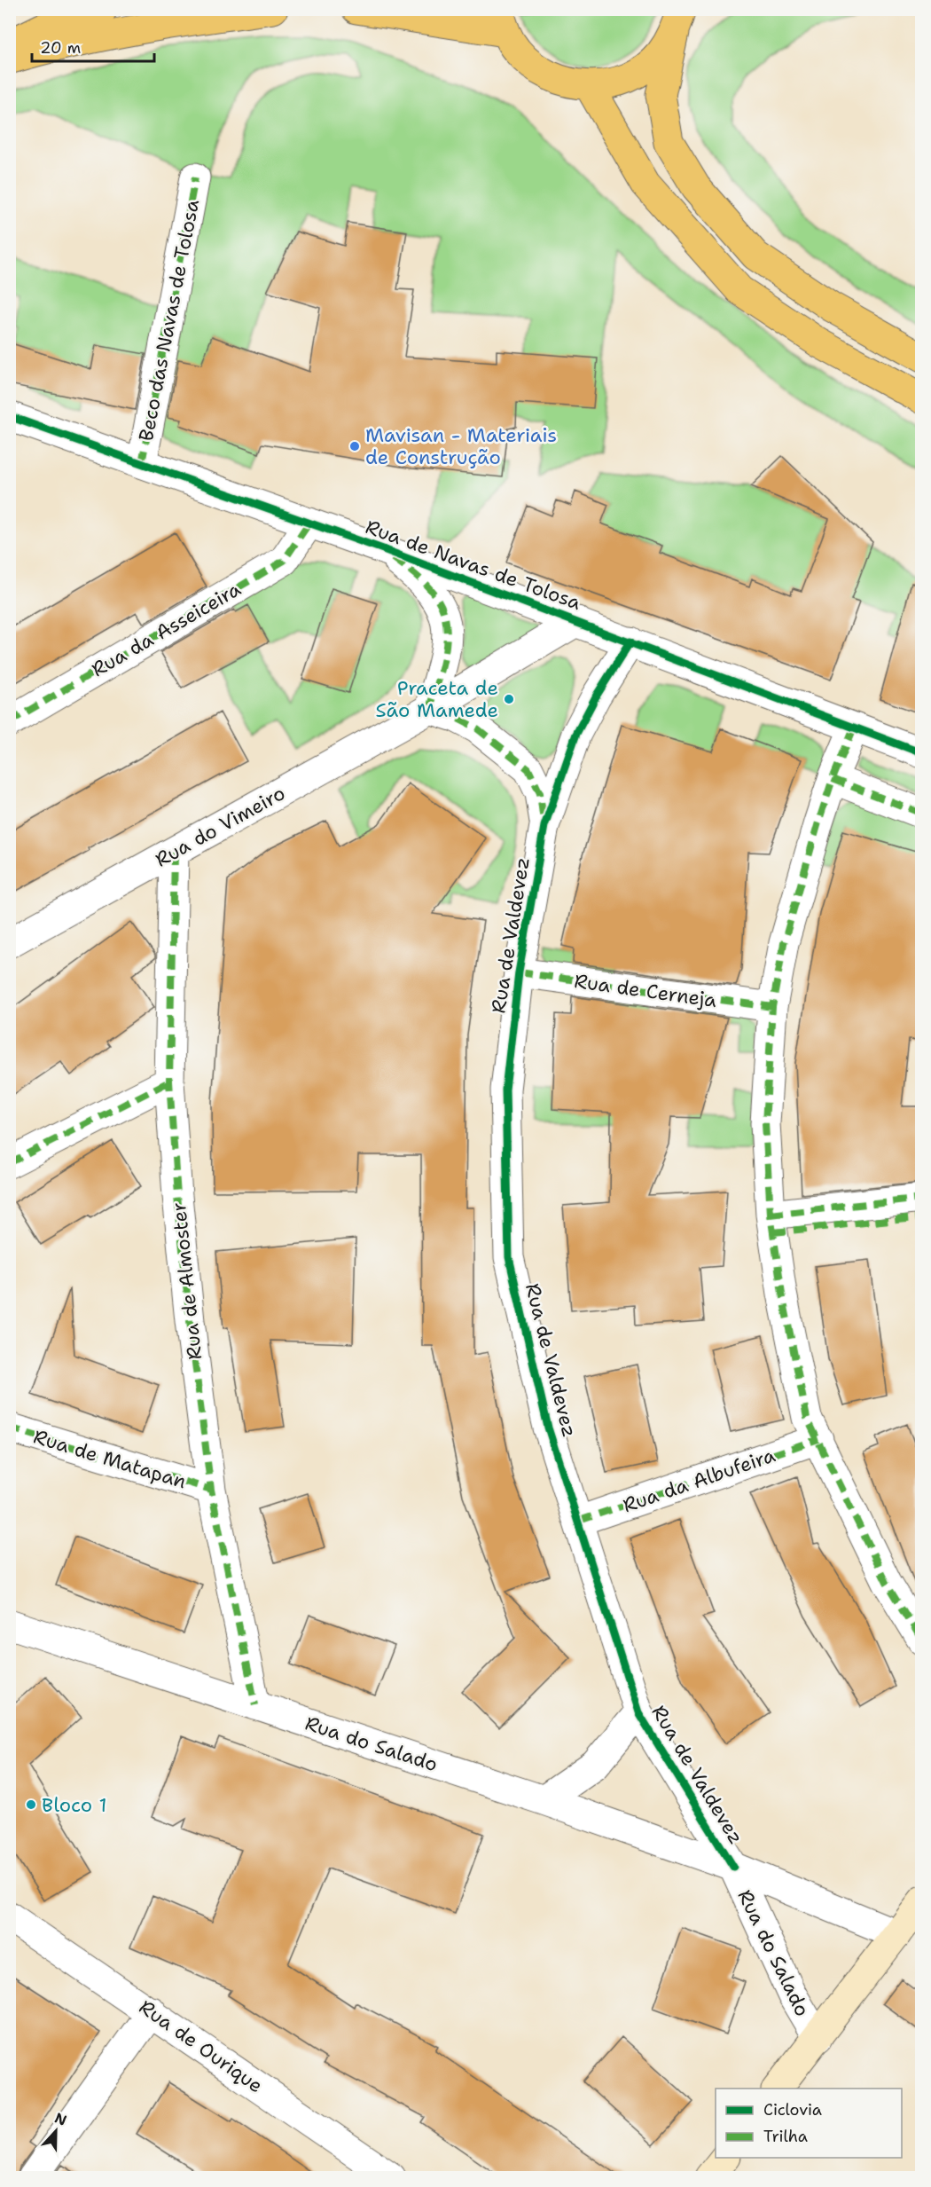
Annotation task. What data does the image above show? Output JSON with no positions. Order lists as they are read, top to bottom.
{
  "streets": {
    "street": [
      "Beco das Navas de Tolosa",
      "Rua de Navas de Tolosa",
      "Rua da Asseiceira",
      "Rua do Vimeiro",
      "Rua de Valdevez",
      "Rua de Cerneja",
      "Rua de Almoster",
      "Rua de Matapan",
      "Rua da Albufeira",
      "Rua do Salado",
      "Rua de Ourique"
    ]
  },
  "crossings": [
    ["Beco das Navas de Tolosa", "Rua de Navas de Tolosa"],
    ["Rua de Navas de Tolosa", "Rua da Asseiceira"],
    ["Rua do Vimeiro", "Rua de Almoster"],
    ["Rua de Valdevez", "Rua de Cerneja"],
    ["Rua de Valdevez", "Rua da Albufeira"],
    ["Rua de Valdevez", "Rua do Salado"],
    ["Rua de Almoster", "Rua de Matapan"],
    ["Rua de Almoster", "Rua do Salado"]
  ],
  "places": ["Mavisan - Materiais de Construção", "Praceta de São Mamede", "Bloco 1"],
  "legend": ["Ciclovia", "Trilha"],
  "scale_bar": "20 m",
  "north": "top"
}
